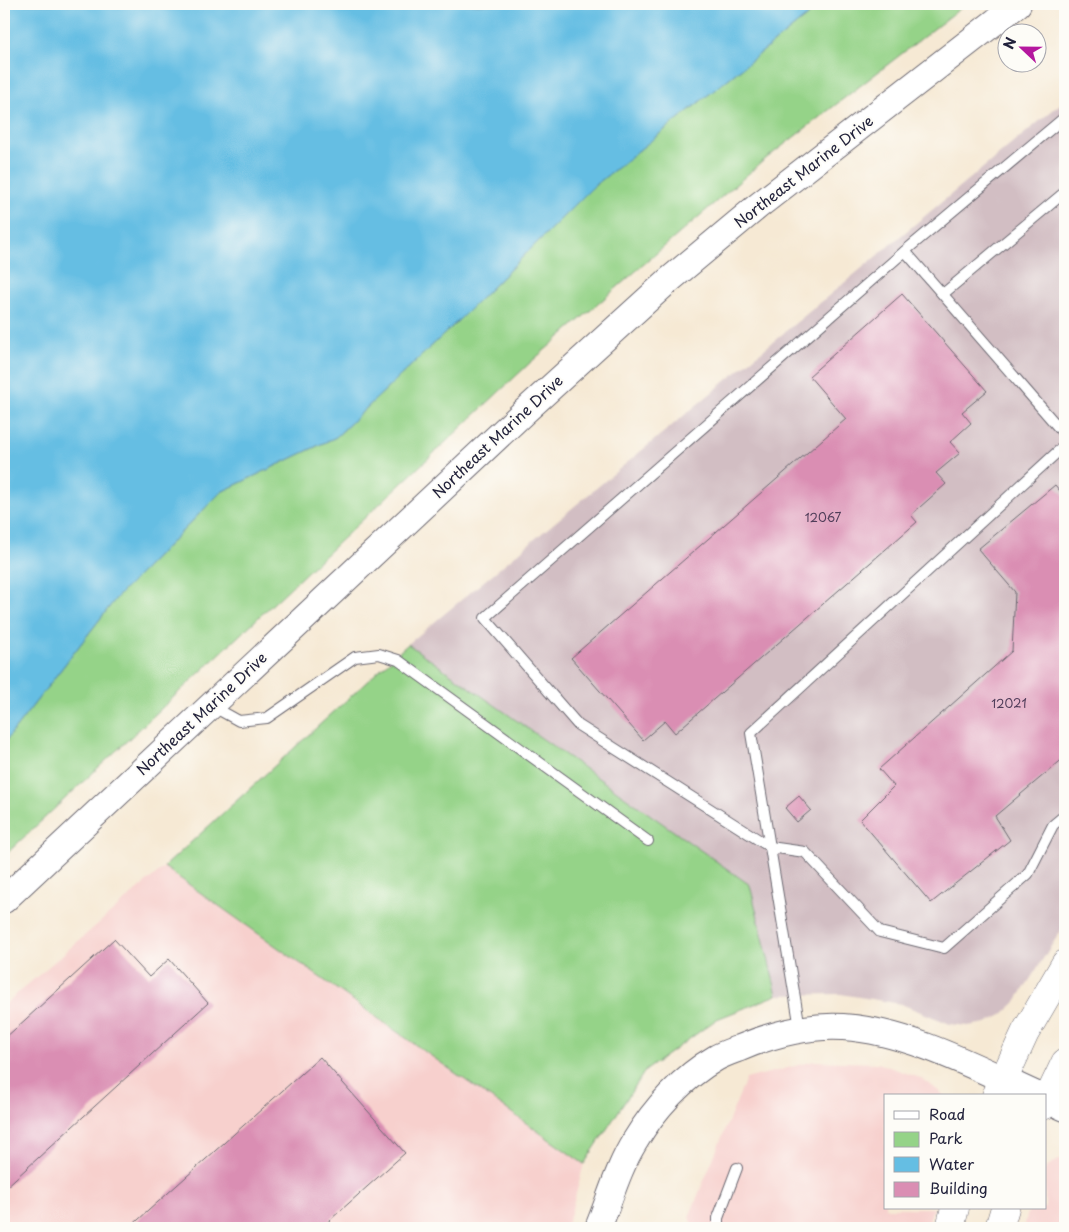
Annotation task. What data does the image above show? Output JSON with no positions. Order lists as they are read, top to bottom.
{
  "streets": {
    "main road": ["Northeast Marine Drive"]
  },
  "house_numbers": ["12067", "12021"],
  "legend": [
    "Road",
    "Park",
    "Water",
    "Building"
  ],
  "north": "left"
}
